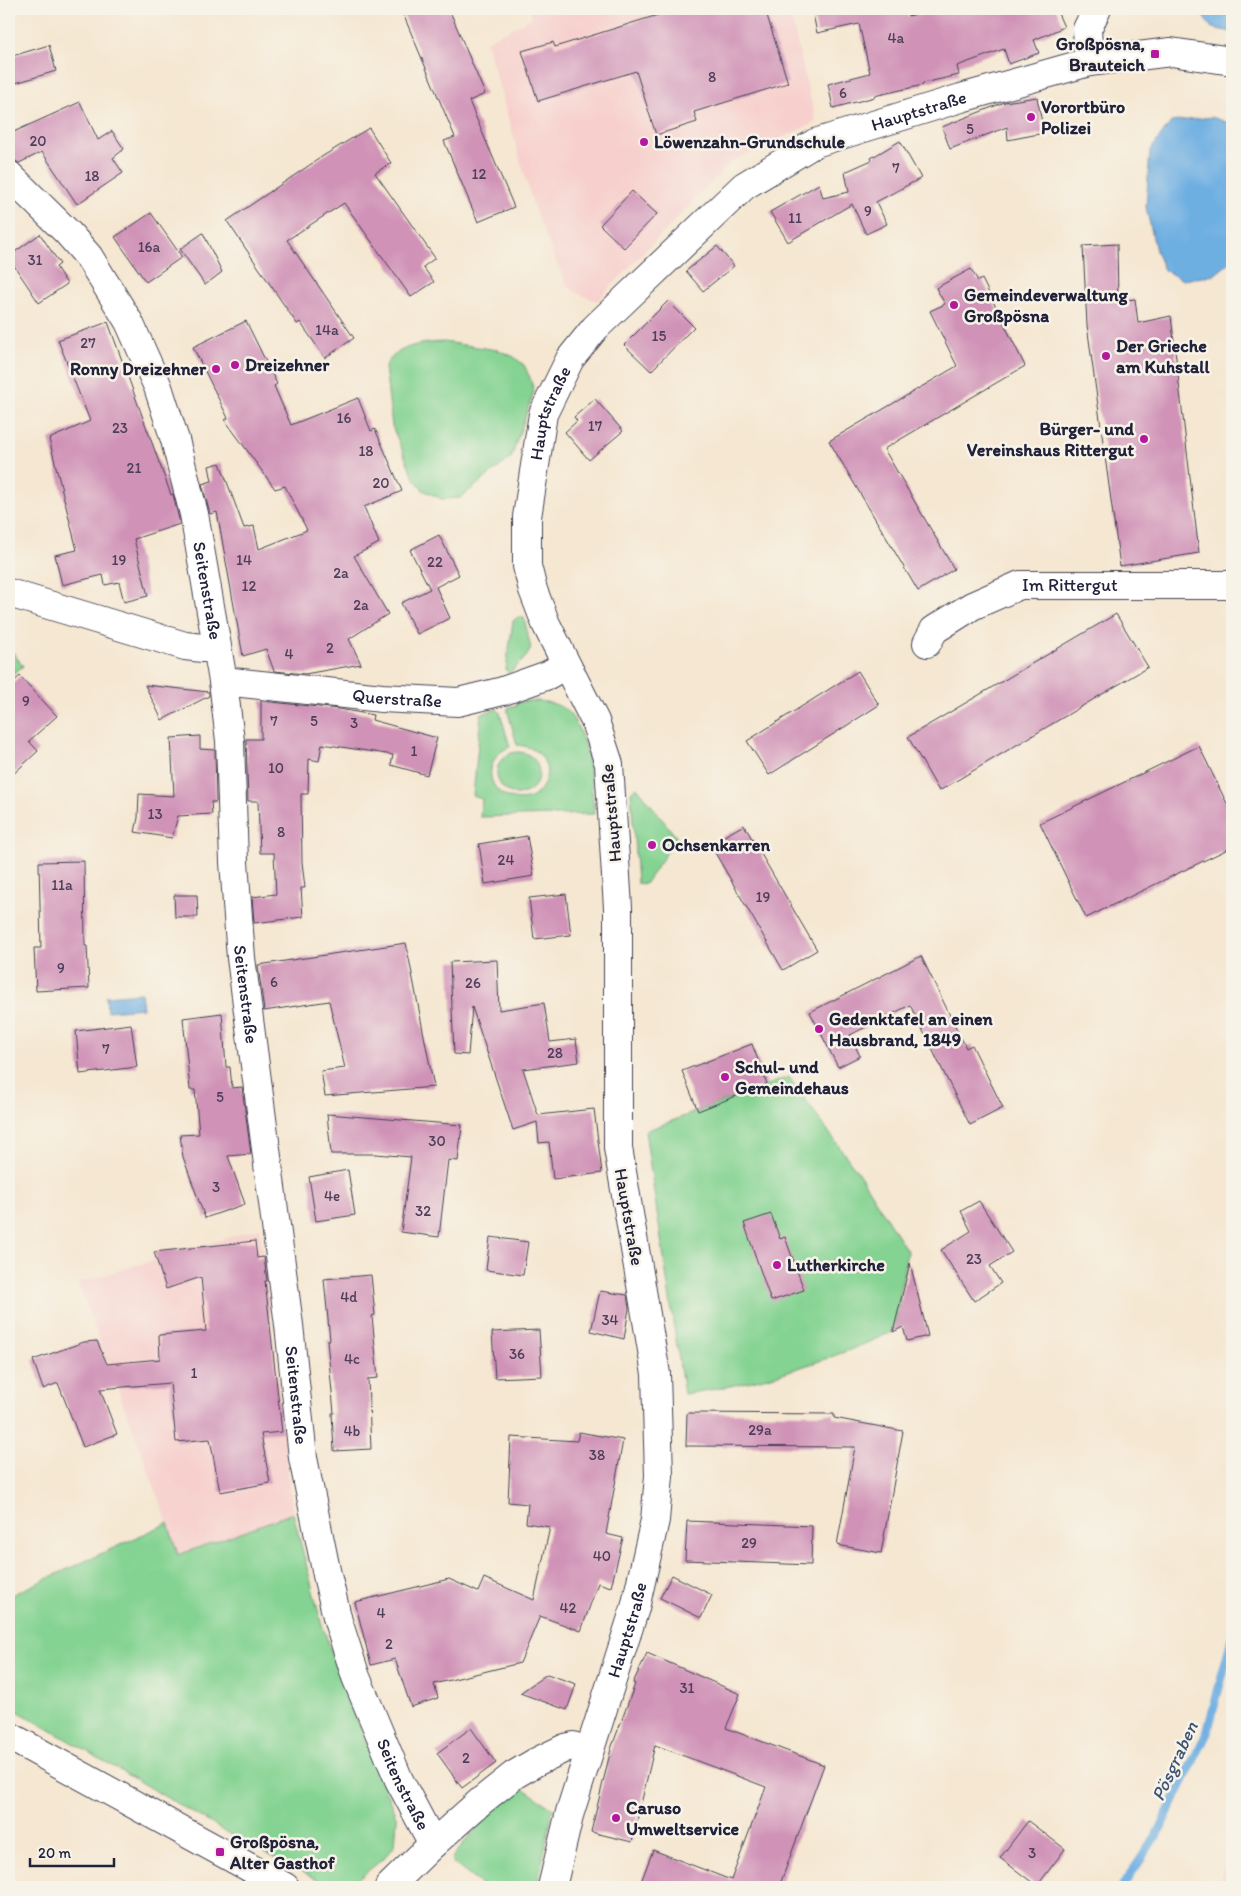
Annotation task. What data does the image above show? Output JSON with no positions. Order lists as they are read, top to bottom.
{
  "streets": {
    "street": [
      "Hauptstraße",
      "Im Rittergut",
      "Seitenstraße",
      "Querstraße"
    ]
  },
  "crossings": [
    ["Hauptstraße", "Querstraße"],
    ["Seitenstraße", "Querstraße"]
  ],
  "water": ["Pösgraben"],
  "places": {
    "transit": ["Großpösna, Brauteich", "Großpösna, Alter Gasthof"],
    "other": [
      "Vorortbüro Polizei",
      "Löwenzahn-Grundschule",
      "Gemeindeverwaltung Großpösna",
      "Der Grieche am Kuhstall",
      "Dreizehner",
      "Ronny Dreizehner",
      "Bürger- und Vereinshaus Rittergut",
      "Ochsenkarren",
      "Gedenktafel an einen Hausbrand, 1849",
      "Schul- und Gemeindehaus",
      "Lutherkirche",
      "Caruso Umweltservice"
    ]
  },
  "house_numbers": [
    "4a",
    "8",
    "6",
    "5",
    "20",
    "7",
    "12",
    "18",
    "9",
    "11",
    "16a",
    "31",
    "14a",
    "15",
    "27",
    "16",
    "17",
    "23",
    "18",
    "21",
    "20",
    "19",
    "14",
    "22",
    "2a",
    "12",
    "2a",
    "2",
    "4",
    "9",
    "7",
    "5",
    "3",
    "1",
    "10",
    "13",
    "8",
    "24",
    "11a",
    "19",
    "9",
    "6",
    "26",
    "7",
    "28",
    "5",
    "30",
    "3",
    "4e",
    "32",
    "23",
    "4d",
    "34",
    "36",
    "4c",
    "1",
    "29a",
    "4b",
    "38",
    "29",
    "40",
    "42",
    "4",
    "2",
    "31",
    "2",
    "3"
  ],
  "scale_bar": "20 m"
}
